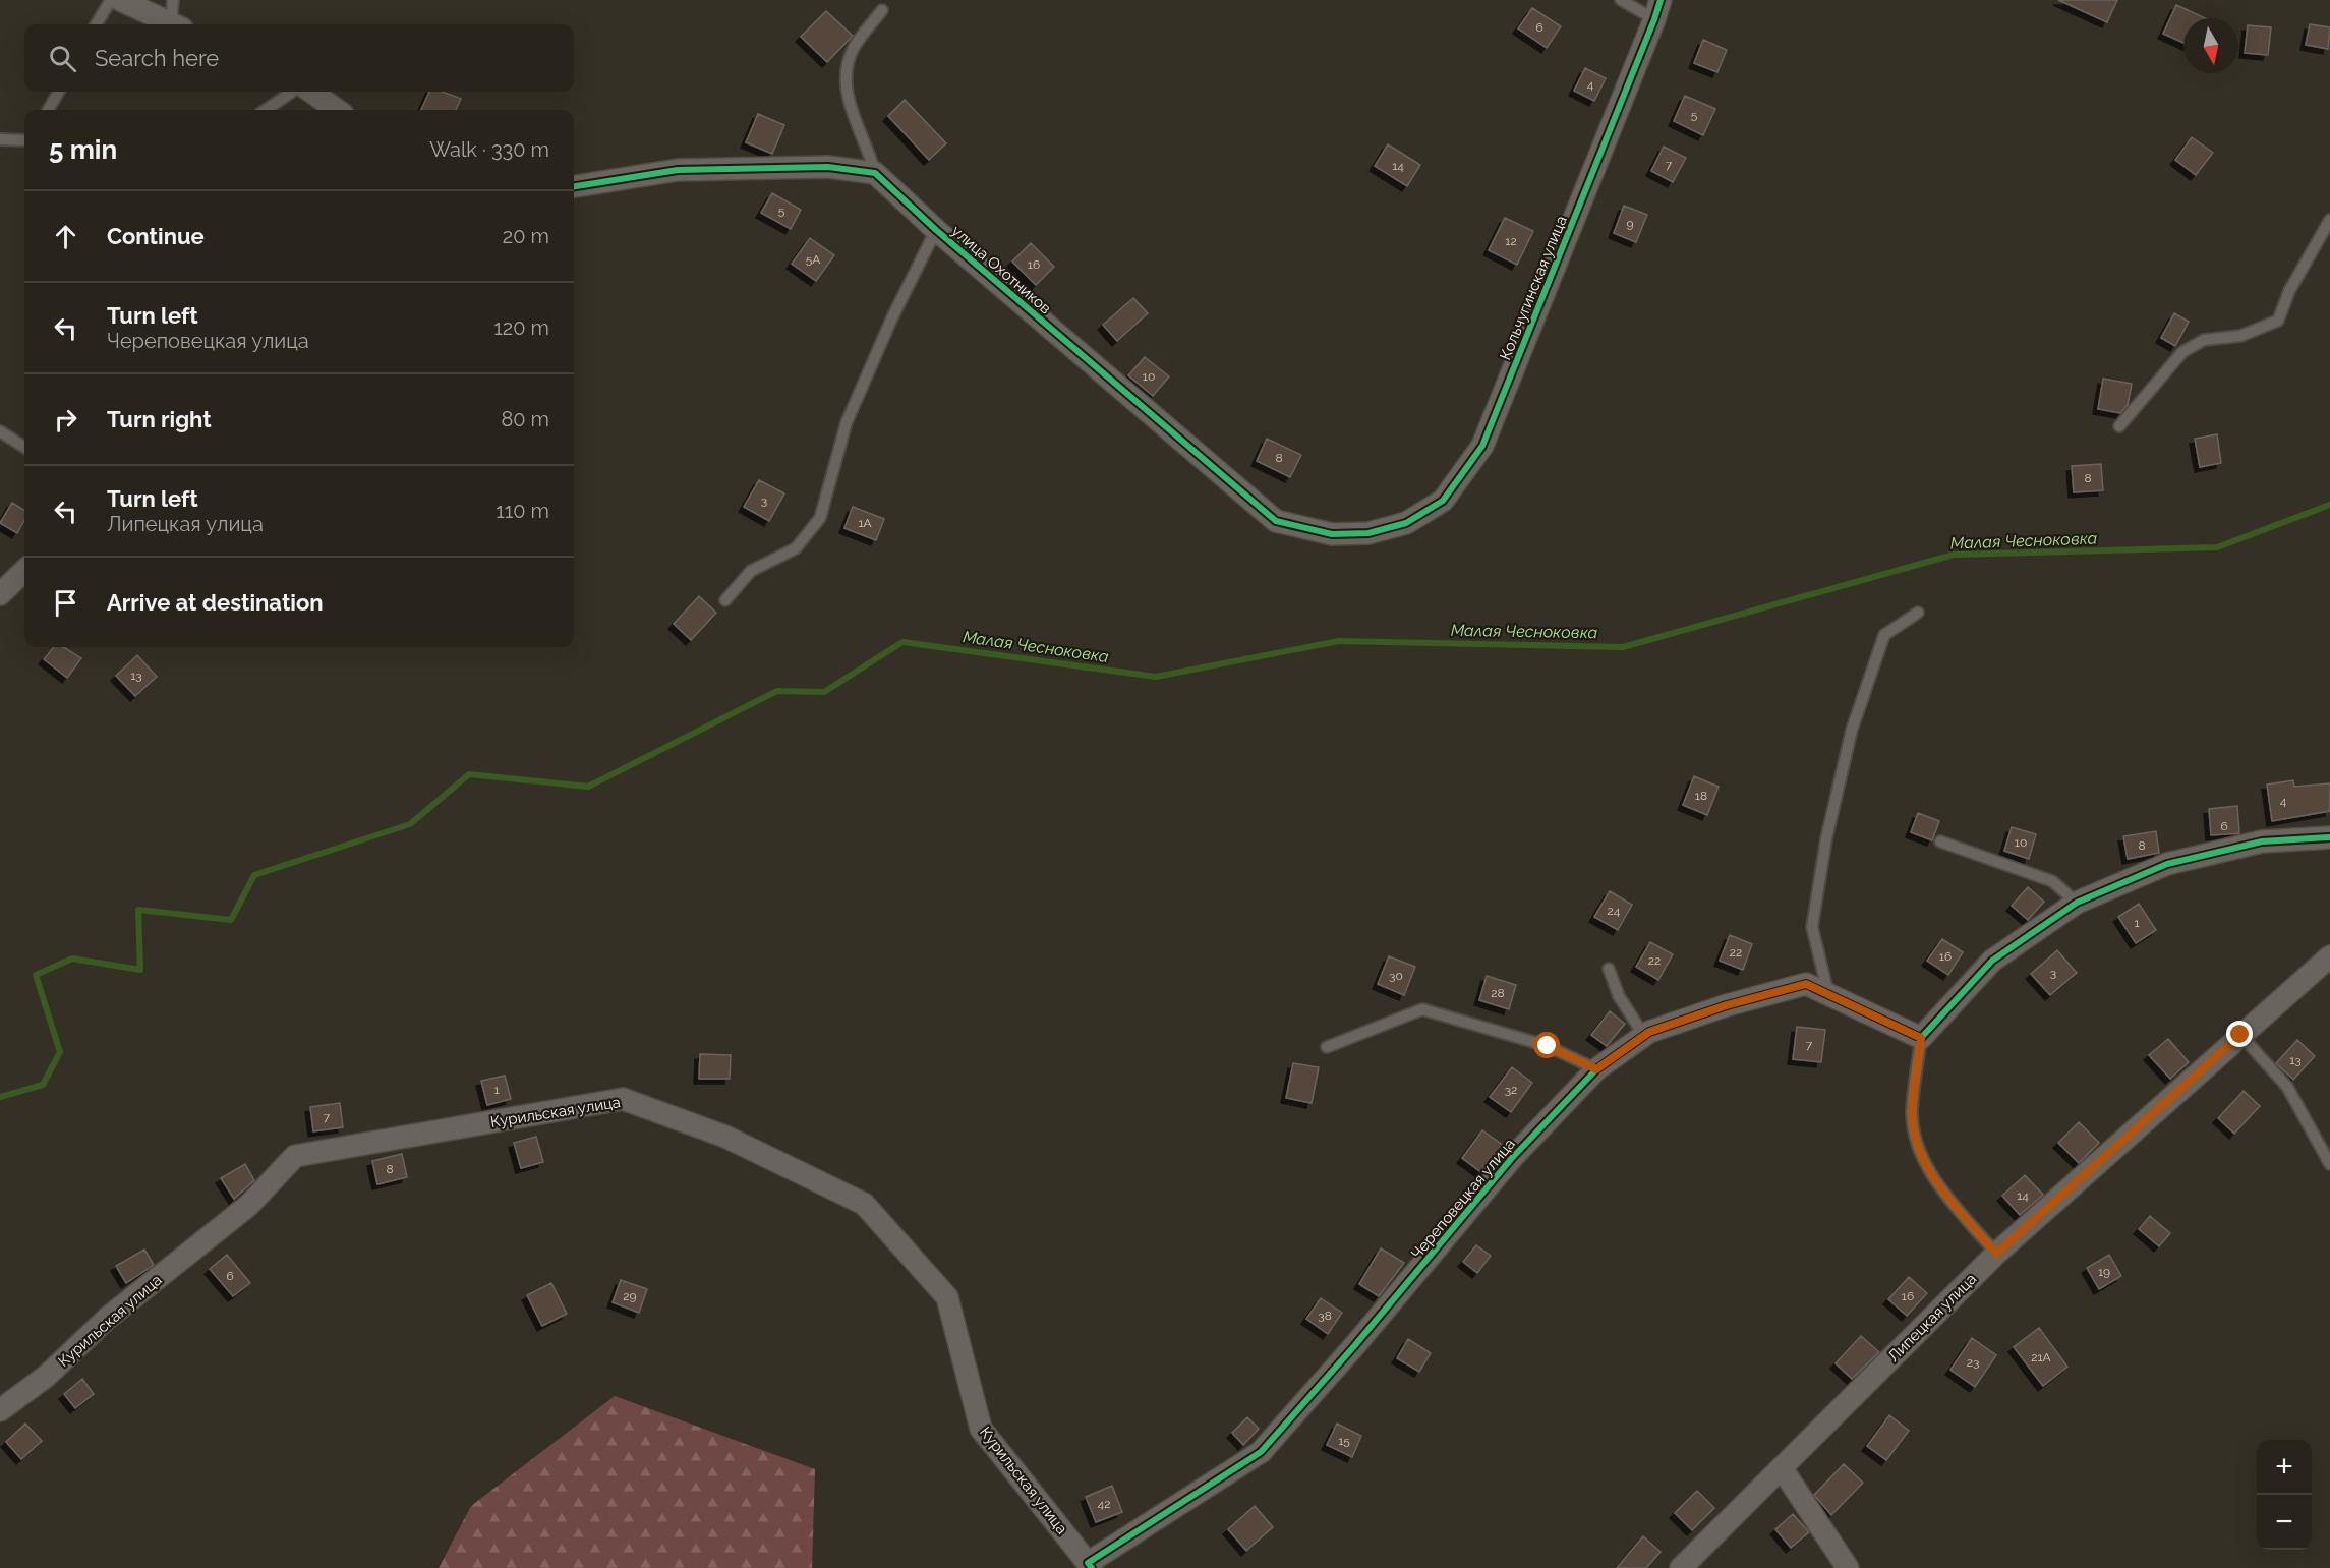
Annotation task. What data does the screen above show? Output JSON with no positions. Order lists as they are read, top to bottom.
{
  "streets": {
    "street": [
      "улица Охотников",
      "Кольчугинская улица",
      "Курильская улица",
      "Череповецкая улица",
      "Липецкая улица"
    ]
  },
  "crossings": [
    ["улица Охотников", "Кольчугинская улица"],
    ["Курильская улица", "Череповецкая улица"]
  ],
  "water": ["Малая Чесноковка"],
  "house_numbers": [
    "6",
    "4",
    "5",
    "7",
    "14",
    "5",
    "9",
    "12",
    "5А",
    "16",
    "10",
    "8",
    "8",
    "3",
    "1А",
    "13",
    "18",
    "4",
    "6",
    "10",
    "8",
    "24",
    "1",
    "22",
    "16",
    "22",
    "3",
    "30",
    "28",
    "7",
    "13",
    "1",
    "32",
    "7",
    "8",
    "14",
    "19",
    "6",
    "29",
    "16",
    "38",
    "21А",
    "23",
    "15",
    "42"
  ],
  "north": "bottom",
  "page": {
    "search": "Search here",
    "heading": ["5 min", "Walk · 330 m"],
    "list": [
      ["Continue", "20 m"],
      ["Turn left", "Череповецкая улица", "120 m"],
      ["Turn right", "80 m"],
      ["Turn left", "Липецкая улица", "110 m"],
      "Arrive at destination"
    ],
    "map_buttons": ["+", "−"]
  }
}
